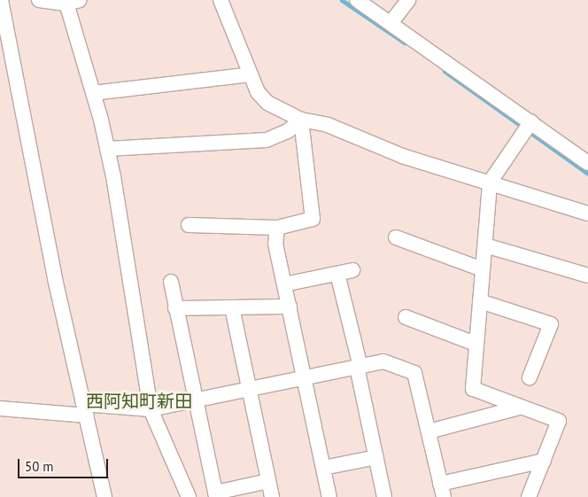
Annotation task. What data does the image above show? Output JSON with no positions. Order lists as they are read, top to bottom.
{
  "districts": ["西阿知町新田"],
  "scale_bar": "50 m"
}
